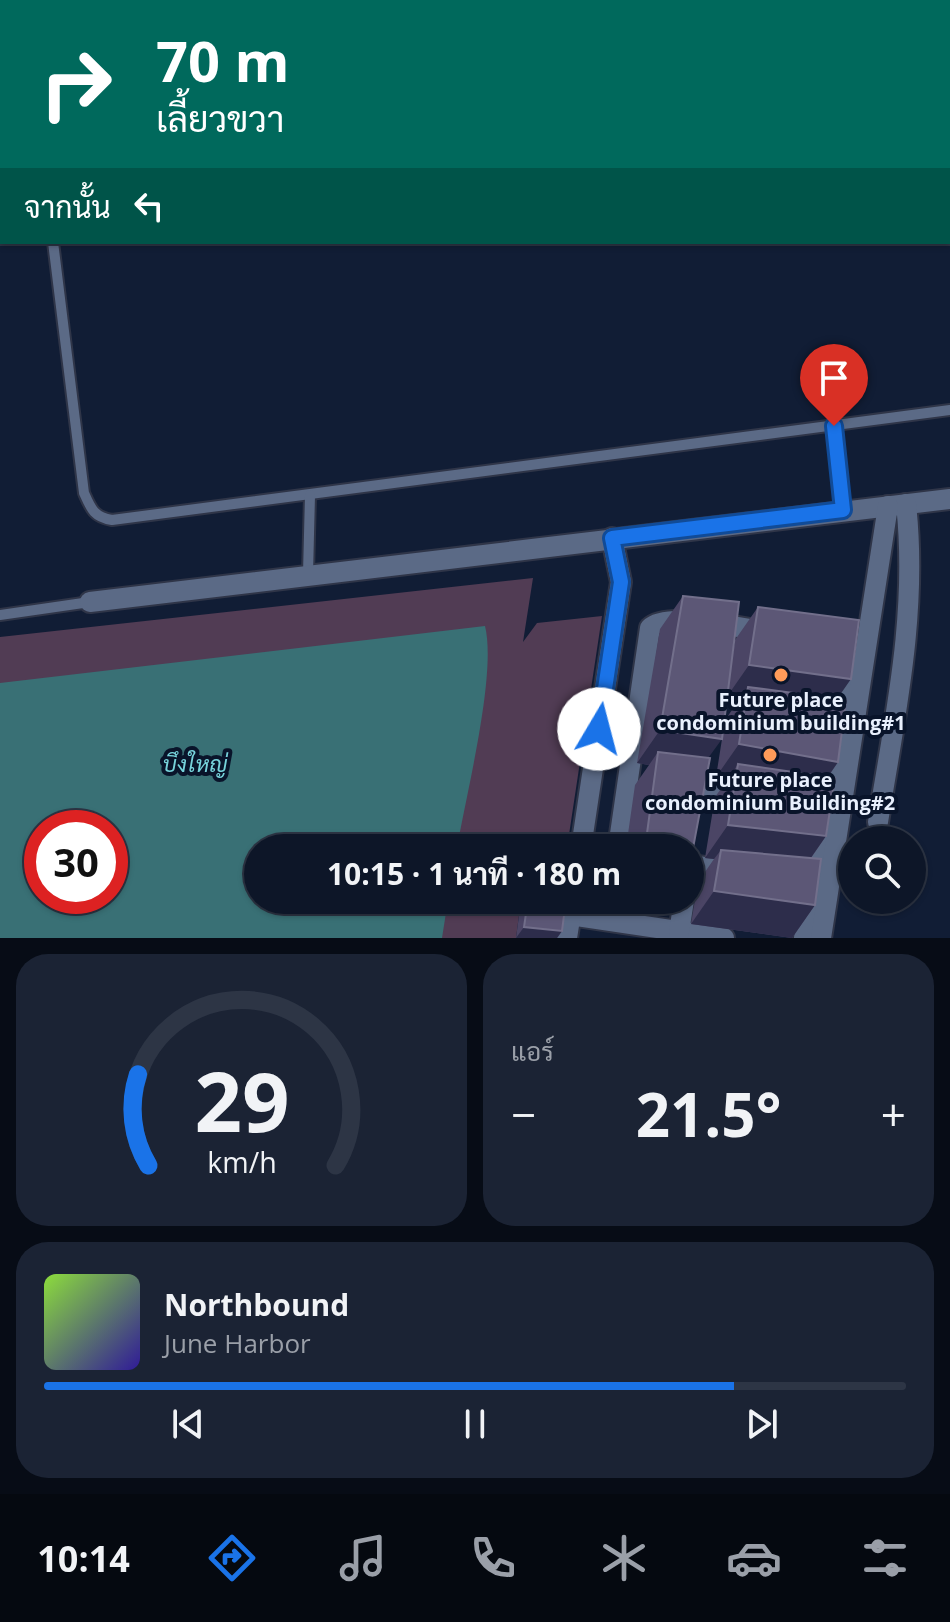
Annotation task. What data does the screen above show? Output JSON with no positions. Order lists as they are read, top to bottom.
{
  "water": ["บึงใหญ่"],
  "places": ["Future place condominium building#1", "Future place condominium Building#2"],
  "page": {
    "turn": ["70 m", "เลี้ยวขวา"],
    "then": "จากนั้น",
    "limit": "30",
    "trip": "10:15 · 1 นาที · 180 m",
    "tile": "แอร์",
    "heat": ["−", "21.5°", "+"],
    "song": ["Northbound", "June Harbor"],
    "tabs": "10:14",
    "gauge": ["29", "km/h"]
  }
}
